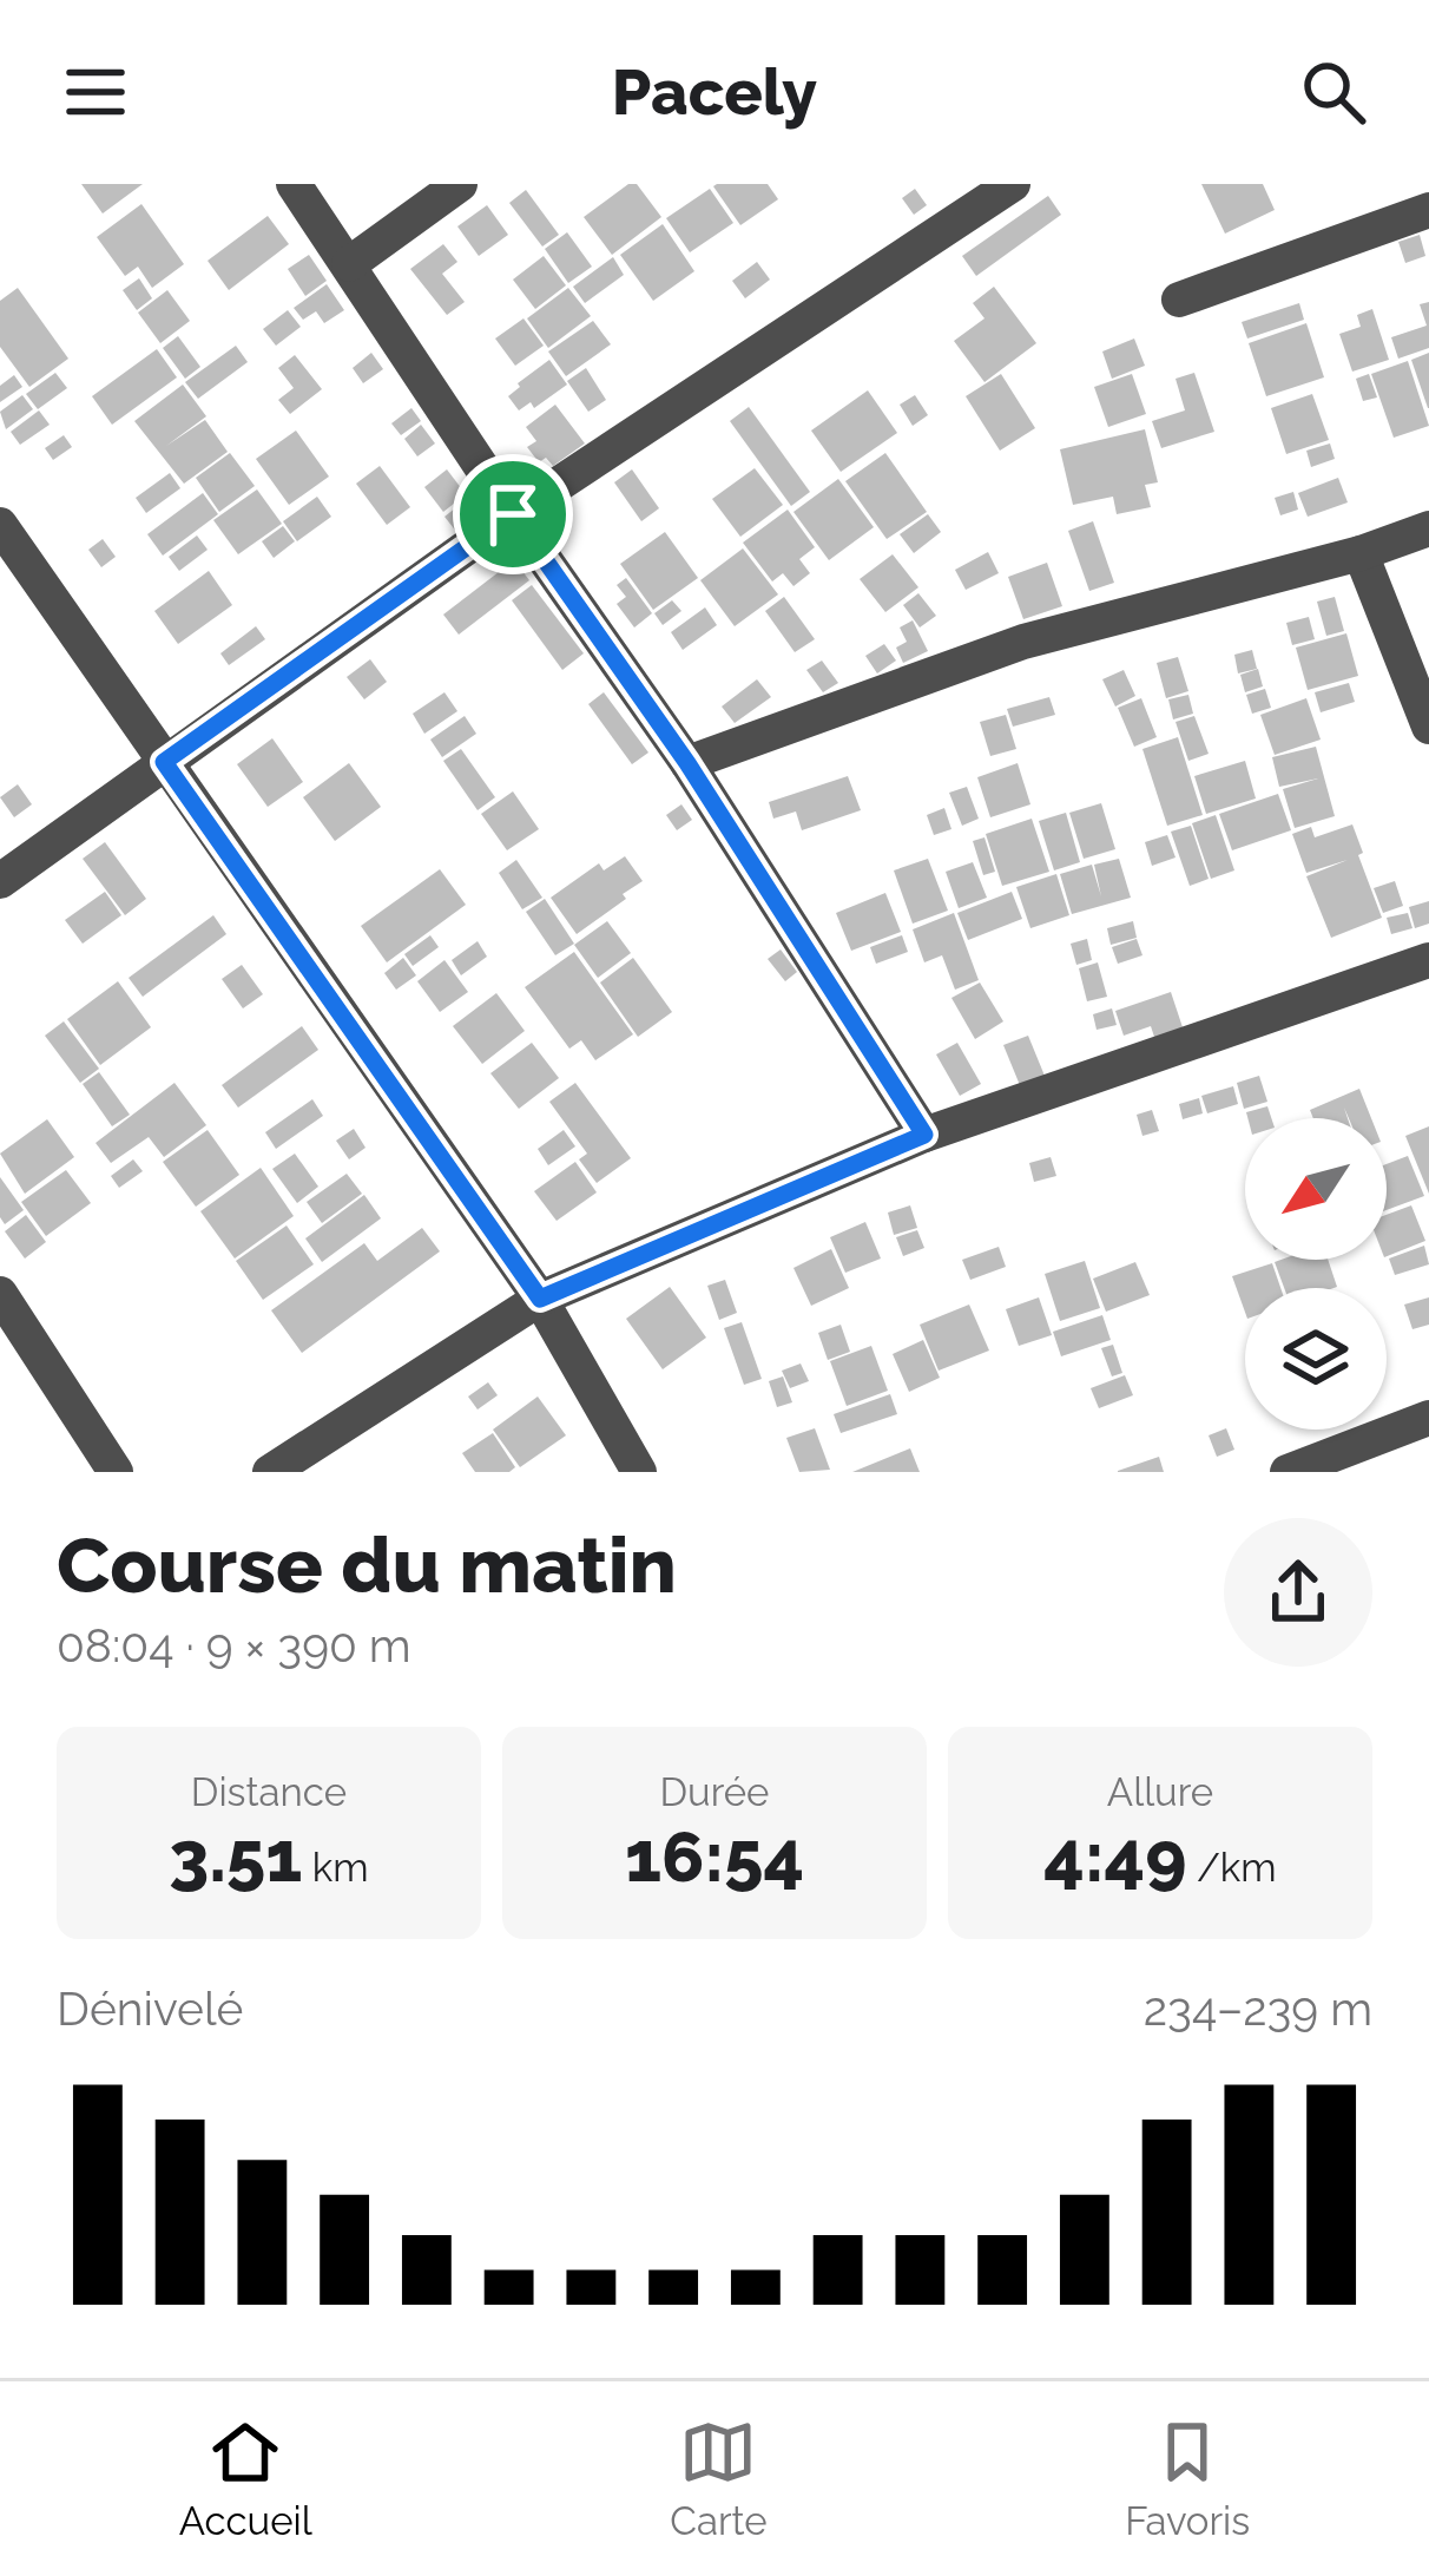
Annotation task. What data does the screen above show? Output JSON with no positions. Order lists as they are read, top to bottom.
{
  "north": "bottom left",
  "page": {
    "header": "Pacely",
    "heading": ["Course du matin", "08:04 · 9 × 390 m"],
    "stats": [
      ["Distance", "3.51 km"],
      ["Durée", "16:54"],
      ["Allure", "4:49 /km"]
    ],
    "chart": ["Dénivelé", "234–239 m"],
    "tabs": ["Accueil", "Carte", "Favoris"]
  }
}
